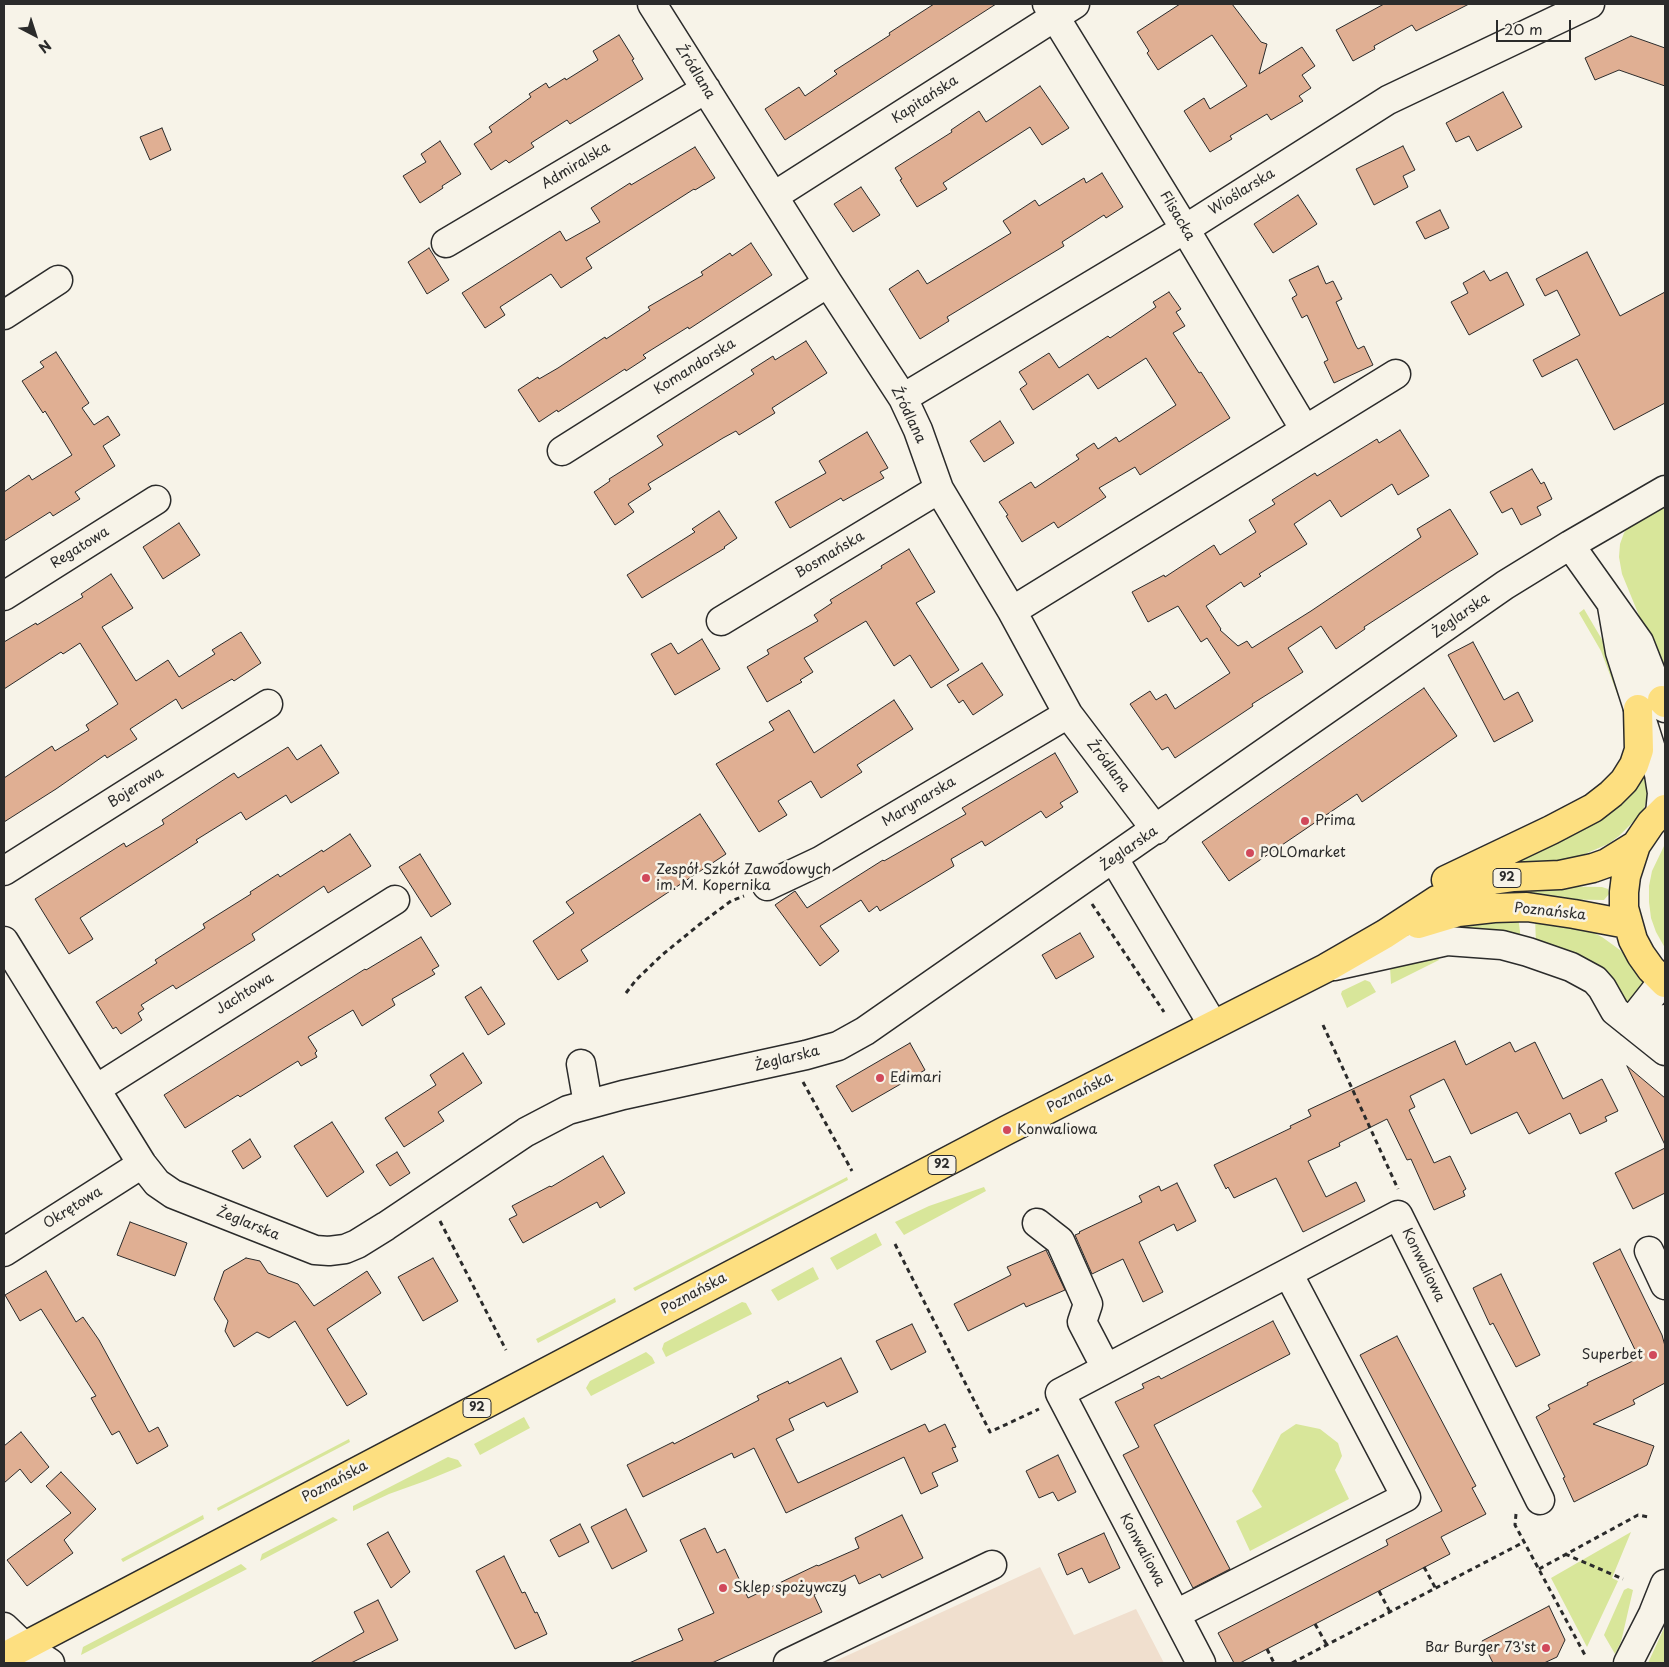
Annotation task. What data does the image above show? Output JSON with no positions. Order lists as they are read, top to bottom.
{
  "streets": {
    "main road": ["92", "Poznańska"],
    "street": [
      "Źródlana",
      "Kapitańska",
      "Admiralska",
      "Wioślarska",
      "Flisacka",
      "Komandorska",
      "Regatowa",
      "Bosmańska",
      "Żeglarska",
      "Bojerowa",
      "Marynarska",
      "Jachtowa",
      "Okrętowa",
      "Konwaliowa"
    ]
  },
  "crossings": [
    ["Źródlana", "Kapitańska"],
    ["Źródlana", "Admiralska"],
    ["Źródlana", "Wioślarska"],
    ["Źródlana", "Komandorska"],
    ["Źródlana", "Bosmańska"],
    ["Źródlana", "Żeglarska"],
    ["Źródlana", "Marynarska"],
    ["Kapitańska", "Flisacka"],
    ["Wioślarska", "Flisacka"],
    ["Żeglarska", "Jachtowa"],
    ["Żeglarska", "Okrętowa"],
    ["92", "Poznańska"]
  ],
  "places": [
    "Prima",
    "POLOmarket",
    "Zespół Szkół Zawodowych im. M. Kopernika",
    "Edimari",
    "Konwaliowa",
    "Superbet",
    "Sklep spożywczy",
    "Bar Burger 73'st"
  ],
  "scale_bar": "20 m",
  "north": "bottom right"
}
